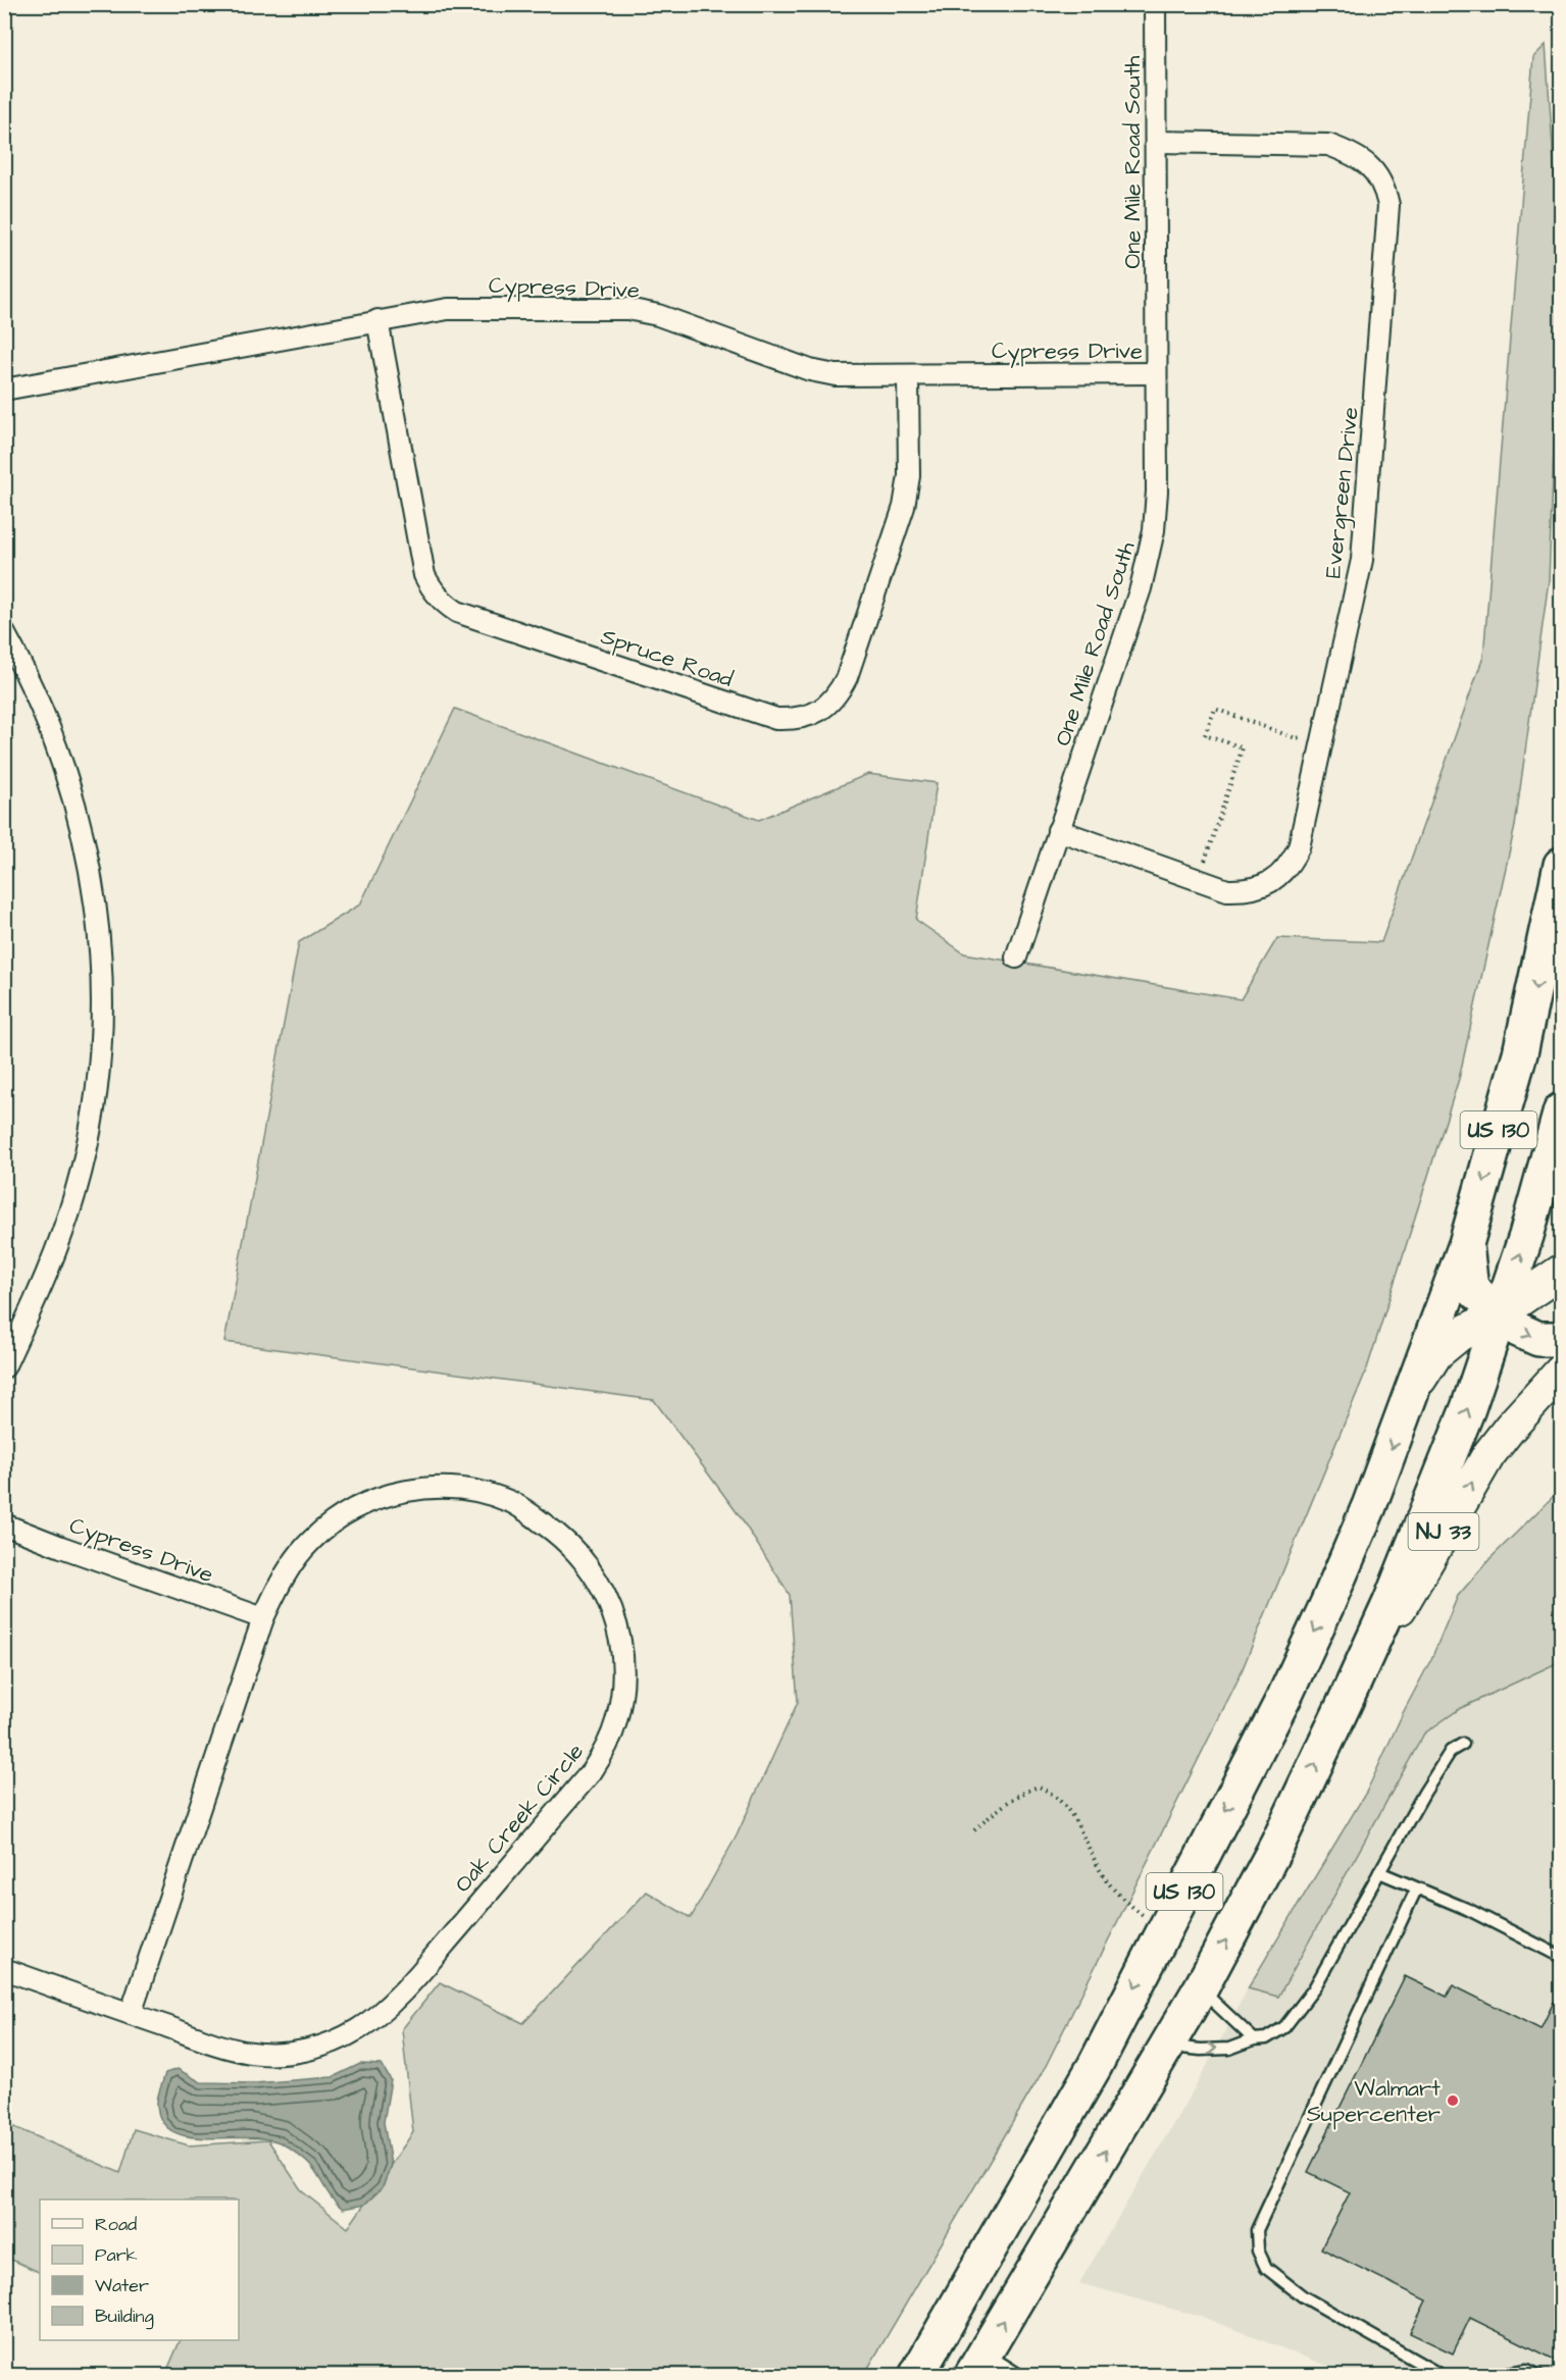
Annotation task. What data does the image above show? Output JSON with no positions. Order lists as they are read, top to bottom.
{
  "streets": {
    "highway": ["US 130"],
    "main road": ["NJ 33"],
    "street": [
      "One Mile Road South",
      "Cypress Drive",
      "Evergreen Drive",
      "Spruce Road",
      "Oak Creek Circle"
    ]
  },
  "crossings": [
    ["One Mile Road South", "Cypress Drive"],
    ["One Mile Road South", "Evergreen Drive"],
    ["Cypress Drive", "Spruce Road"],
    ["Cypress Drive", "Oak Creek Circle"],
    ["US 130", "NJ 33"]
  ],
  "places": ["Walmart Supercenter"],
  "legend": [
    "Road",
    "Park",
    "Water",
    "Building"
  ]
}
